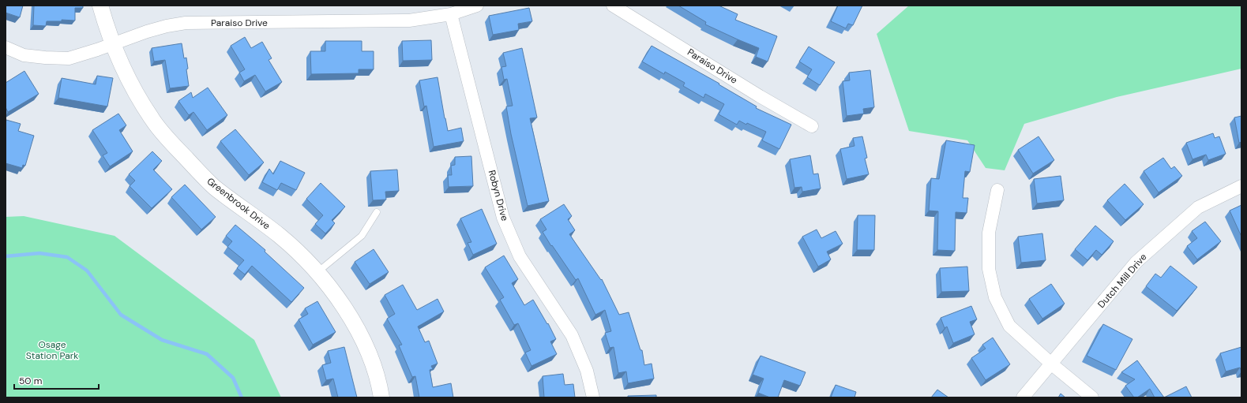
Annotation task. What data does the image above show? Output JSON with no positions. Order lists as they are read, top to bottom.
{
  "streets": {
    "street": [
      "Paraiso Drive",
      "Robyn Drive",
      "Greenbrook Drive",
      "Dutch Mill Drive"
    ]
  },
  "crossings": [
    ["Paraiso Drive", "Robyn Drive"],
    ["Paraiso Drive", "Greenbrook Drive"]
  ],
  "parks": ["Osage Station Park"],
  "scale_bar": "50 m"
}
